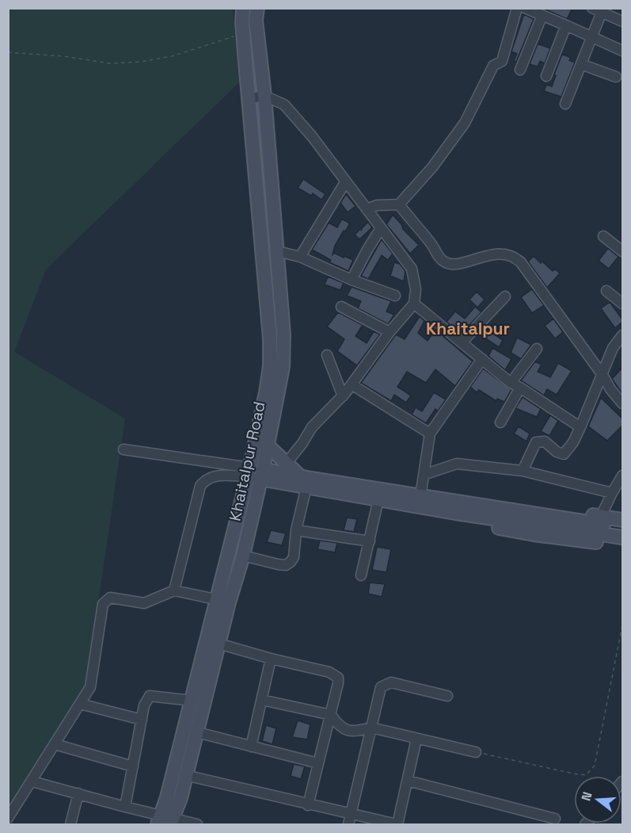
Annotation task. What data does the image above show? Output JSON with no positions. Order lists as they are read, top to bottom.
{
  "streets": {
    "street": ["Khaitalpur Road"]
  },
  "districts": ["Khaitalpur"],
  "north": "left"
}
